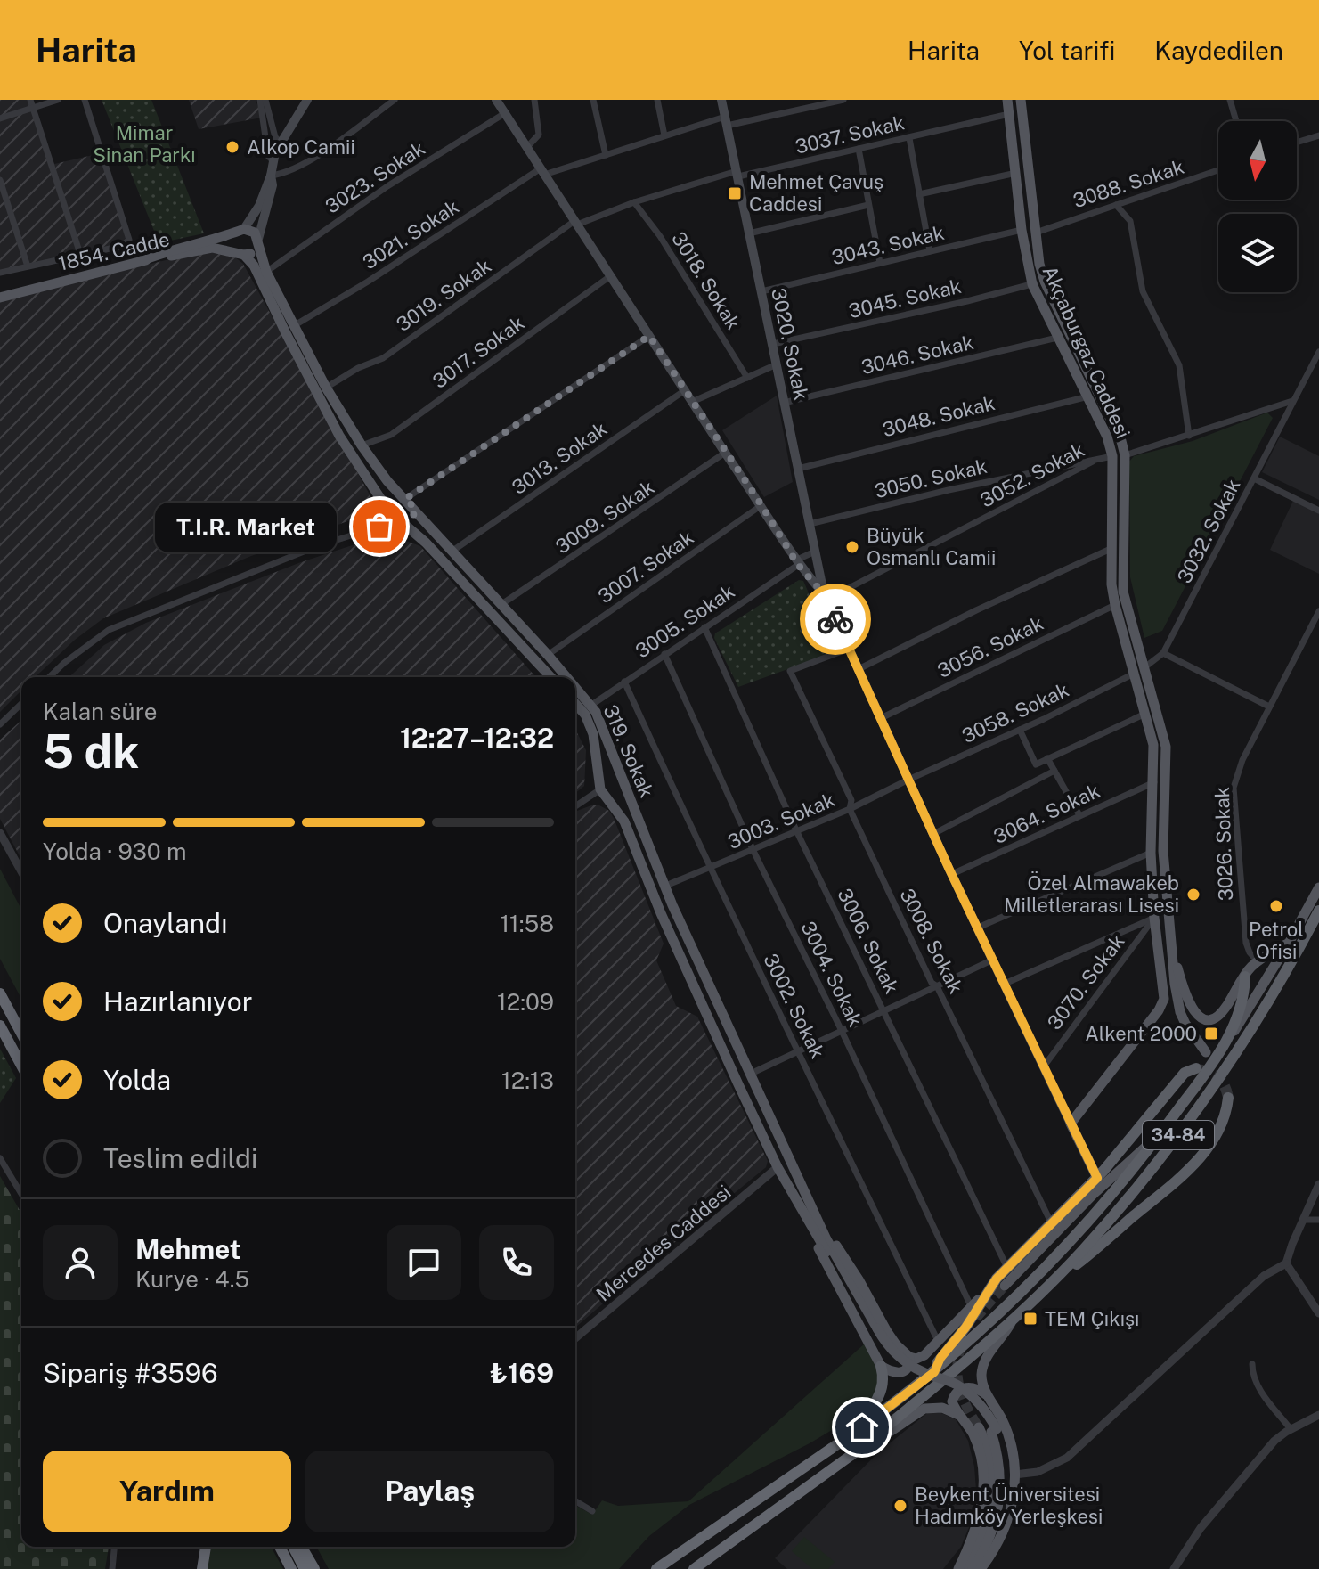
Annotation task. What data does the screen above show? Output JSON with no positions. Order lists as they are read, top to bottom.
{
  "streets": {
    "highway": ["34-84"],
    "main road": [
      "1854. Cadde",
      "3020. Sokak",
      "Akçaburgaz Caddesi",
      "319. Sokak"
    ],
    "street": [
      "3037. Sokak",
      "3023. Sokak",
      "3088. Sokak",
      "3021. Sokak",
      "3043. Sokak",
      "3018. Sokak",
      "3019. Sokak",
      "3045. Sokak",
      "3017. Sokak",
      "3046. Sokak",
      "3048. Sokak",
      "3013. Sokak",
      "3052. Sokak",
      "3050. Sokak",
      "3009. Sokak",
      "3032. Sokak",
      "3007. Sokak",
      "3005. Sokak",
      "3056. Sokak",
      "3058. Sokak",
      "3064. Sokak",
      "3003. Sokak",
      "3026. Sokak",
      "3006. Sokak",
      "3008. Sokak",
      "3004. Sokak",
      "3070. Sokak",
      "3002. Sokak",
      "Mercedes Caddesi"
    ]
  },
  "crossings": [
    ["3037. Sokak", "3019. Sokak"],
    ["3037. Sokak", "3020. Sokak"],
    ["3037. Sokak", "Akçaburgaz Caddesi"],
    ["3023. Sokak", "319. Sokak"],
    ["3088. Sokak", "Akçaburgaz Caddesi"],
    ["3021. Sokak", "3020. Sokak"],
    ["3021. Sokak", "319. Sokak"],
    ["3043. Sokak", "3020. Sokak"],
    ["3043. Sokak", "Akçaburgaz Caddesi"],
    ["1854. Cadde", "319. Sokak"],
    ["3018. Sokak", "3019. Sokak"],
    ["3019. Sokak", "3020. Sokak"],
    ["3019. Sokak", "319. Sokak"],
    ["3045. Sokak", "3020. Sokak"],
    ["3045. Sokak", "Akçaburgaz Caddesi"],
    ["3020. Sokak", "3046. Sokak"],
    ["3020. Sokak", "3048. Sokak"],
    ["3020. Sokak", "3052. Sokak"],
    ["3020. Sokak", "3050. Sokak"],
    ["3020. Sokak", "3005. Sokak"],
    ["3017. Sokak", "319. Sokak"],
    ["Akçaburgaz Caddesi", "3046. Sokak"],
    ["Akçaburgaz Caddesi", "3048. Sokak"],
    ["Akçaburgaz Caddesi", "3052. Sokak"],
    ["Akçaburgaz Caddesi", "3050. Sokak"],
    ["Akçaburgaz Caddesi", "3032. Sokak"],
    ["Akçaburgaz Caddesi", "3056. Sokak"],
    ["Akçaburgaz Caddesi", "3058. Sokak"],
    ["Akçaburgaz Caddesi", "3064. Sokak"],
    ["Akçaburgaz Caddesi", "3070. Sokak"],
    ["3013. Sokak", "319. Sokak"],
    ["3052. Sokak", "3050. Sokak"],
    ["3009. Sokak", "319. Sokak"],
    ["3032. Sokak", "3058. Sokak"],
    ["3007. Sokak", "319. Sokak"],
    ["3005. Sokak", "319. Sokak"],
    ["3005. Sokak", "3006. Sokak"],
    ["3005. Sokak", "3004. Sokak"],
    ["3005. Sokak", "3002. Sokak"],
    ["3058. Sokak", "3003. Sokak"],
    ["319. Sokak", "3003. Sokak"],
    ["319. Sokak", "Mercedes Caddesi"],
    ["3003. Sokak", "3006. Sokak"],
    ["3003. Sokak", "3008. Sokak"],
    ["3003. Sokak", "3004. Sokak"],
    ["3003. Sokak", "3002. Sokak"]
  ],
  "parks": ["Mimar Sinan Parkı"],
  "places": {
    "other": [
      "Alkop Camii",
      "T.I.R. Market",
      "Büyük Osmanlı Camii",
      "Özel Almawakeb Milletlerarası Lisesi",
      "Petrol Ofisi",
      "Beykent Üniversitesi Hadımköy Yerleşkesi"
    ],
    "transit": ["Mehmet Çavuş Caddesi", "Alkent 2000", "TEM Çıkışı"]
  },
  "north": "bottom",
  "page": {
    "header": "Harita",
    "nav": ["Harita", "Yol tarifi", "Kaydedilen"],
    "bubble": "T.I.R. Market",
    "heading": ["5 dk", "Kalan süre", "12:27–12:32"],
    "panel": [
      "Mehmet",
      "Kurye · 4.5",
      "Sipariş #3596",
      "₺169"
    ],
    "bar": "Yolda · 930 m",
    "list": [
      ["Onaylandı", "11:58"],
      ["Hazırlanıyor", "12:09"],
      ["Yolda", "12:13"],
      "Teslim edildi"
    ],
    "buttons": ["Yardım", "Paylaş"]
  }
}
